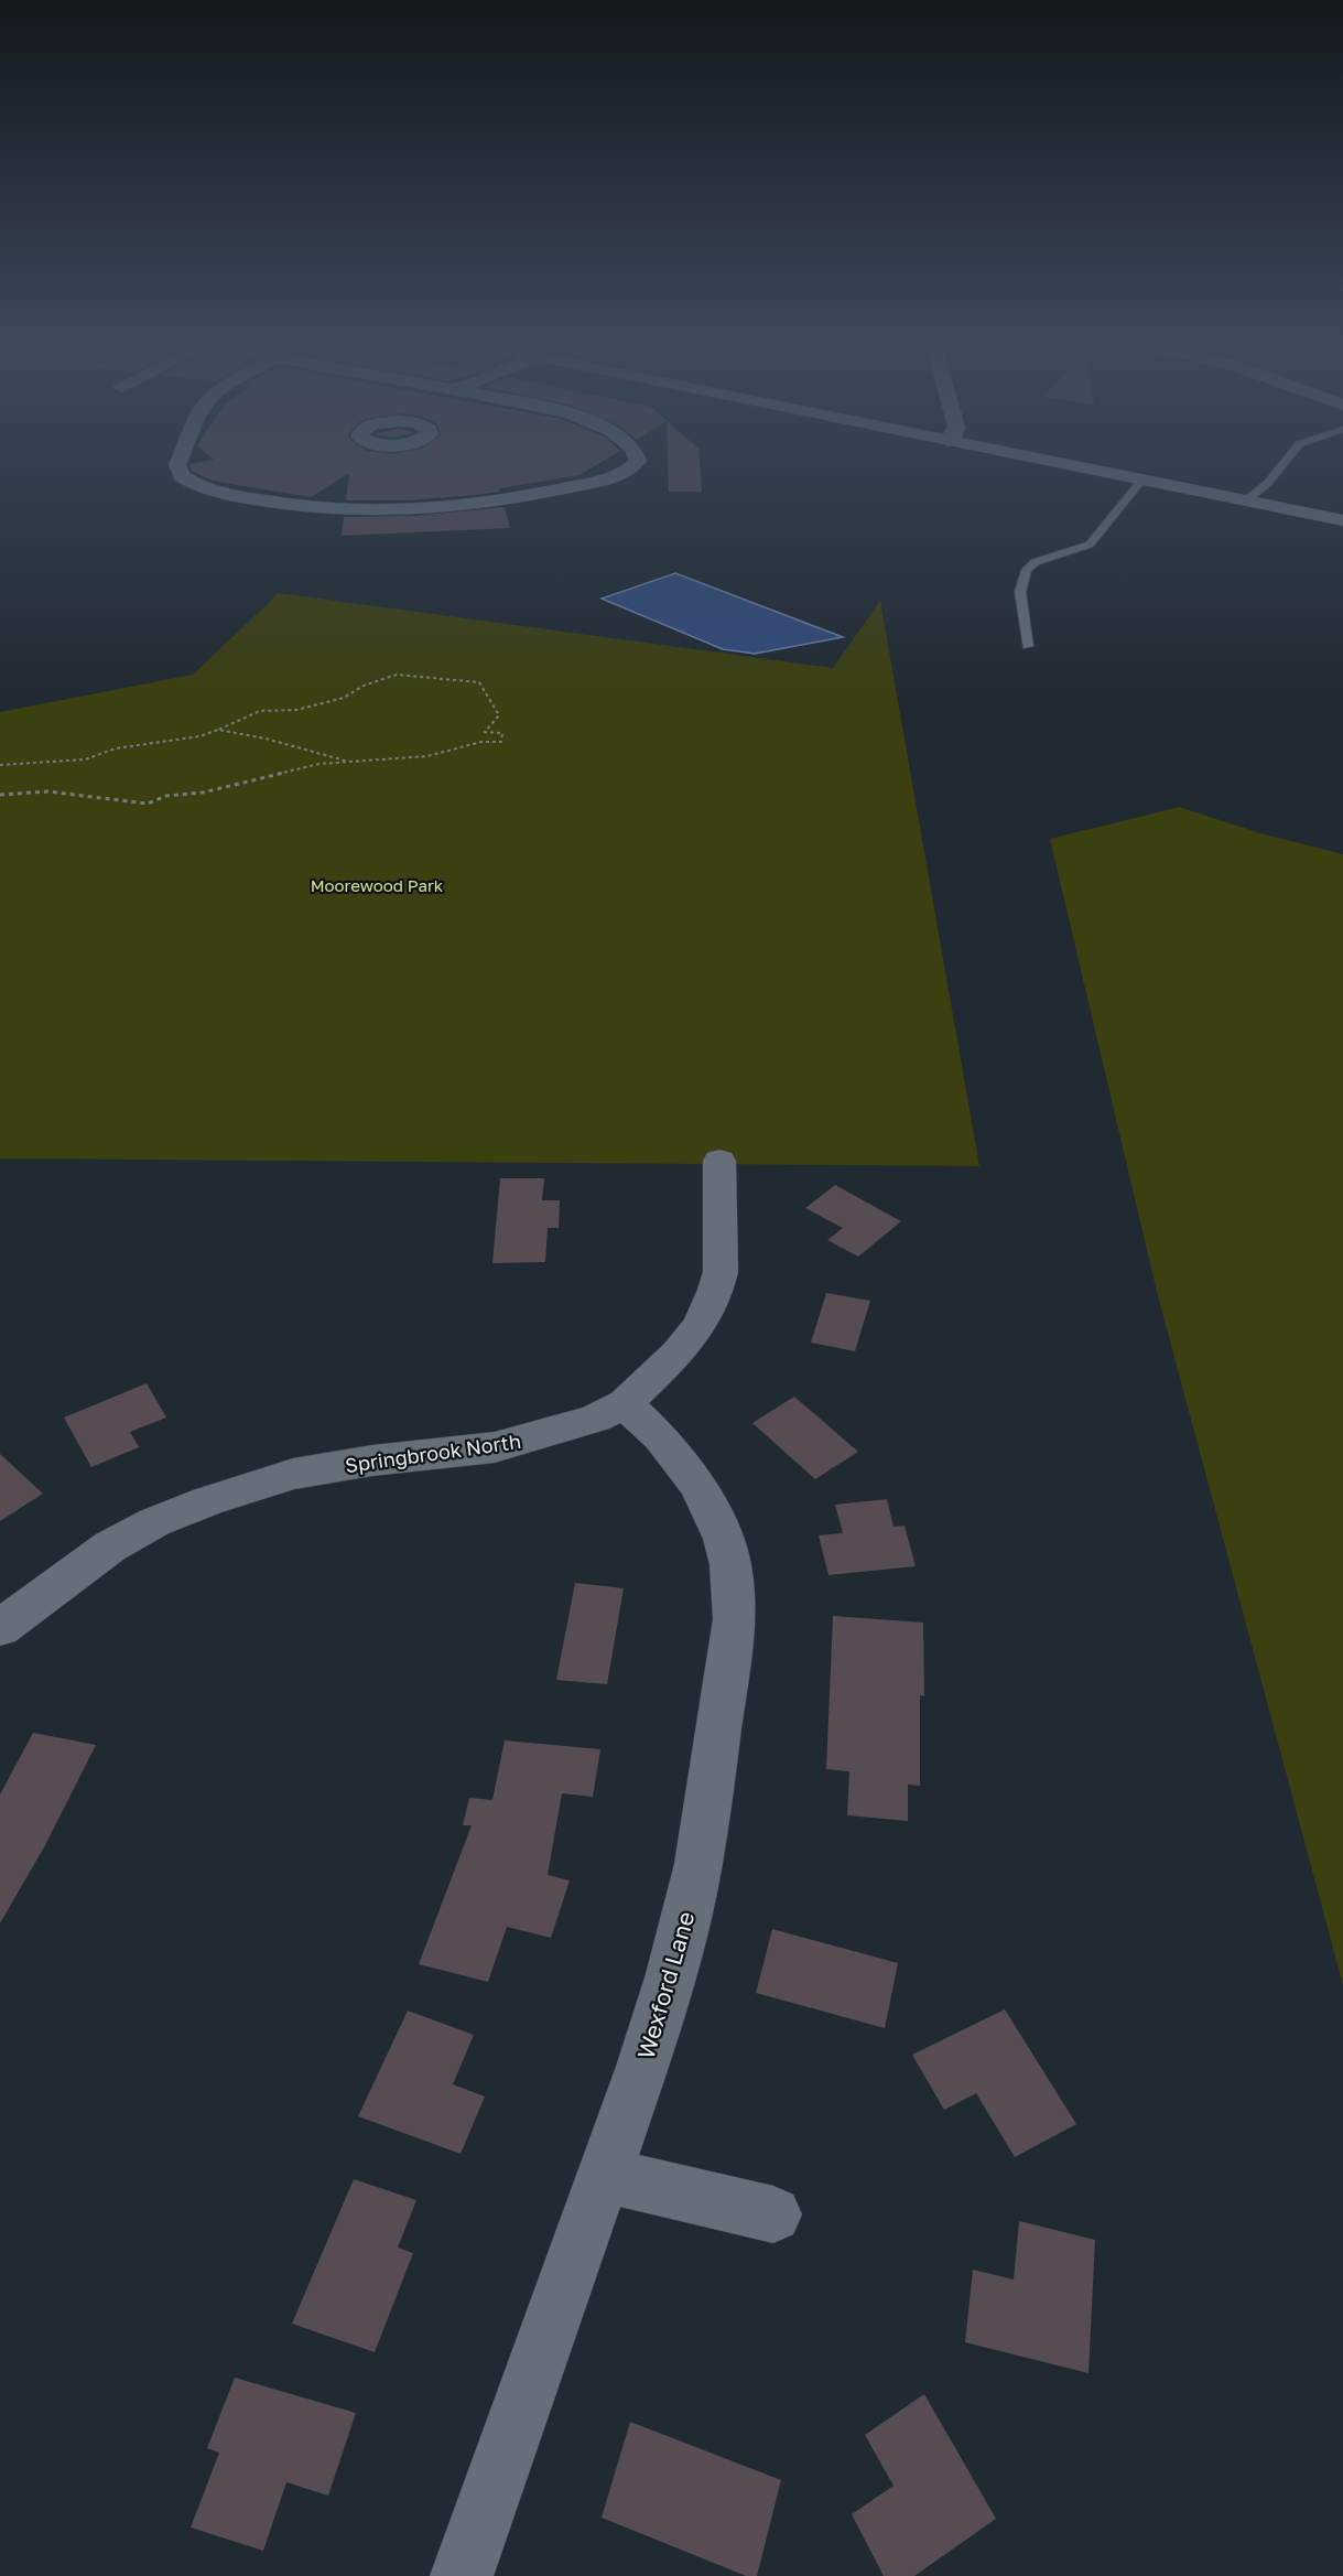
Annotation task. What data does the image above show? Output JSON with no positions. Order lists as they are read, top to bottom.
{
  "streets": {
    "street": ["Springbrook North", "Wexford Lane"]
  },
  "crossings": [
    ["Springbrook North", "Wexford Lane"]
  ],
  "parks": ["Moorewood Park"]
}
